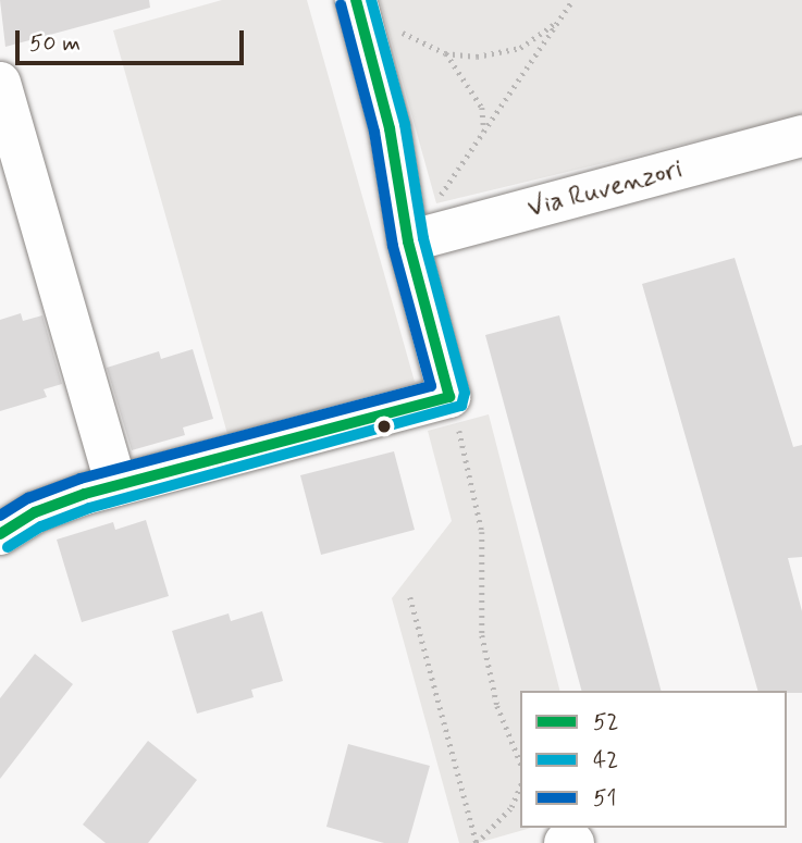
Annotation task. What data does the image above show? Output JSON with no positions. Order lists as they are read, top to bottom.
{
  "streets": {
    "street": ["Via Ruvenzori"]
  },
  "lines": ["transit line 52", "transit line 42", "transit line 51"],
  "legend": ["52", "42", "51"],
  "scale_bar": "50 m"
}
